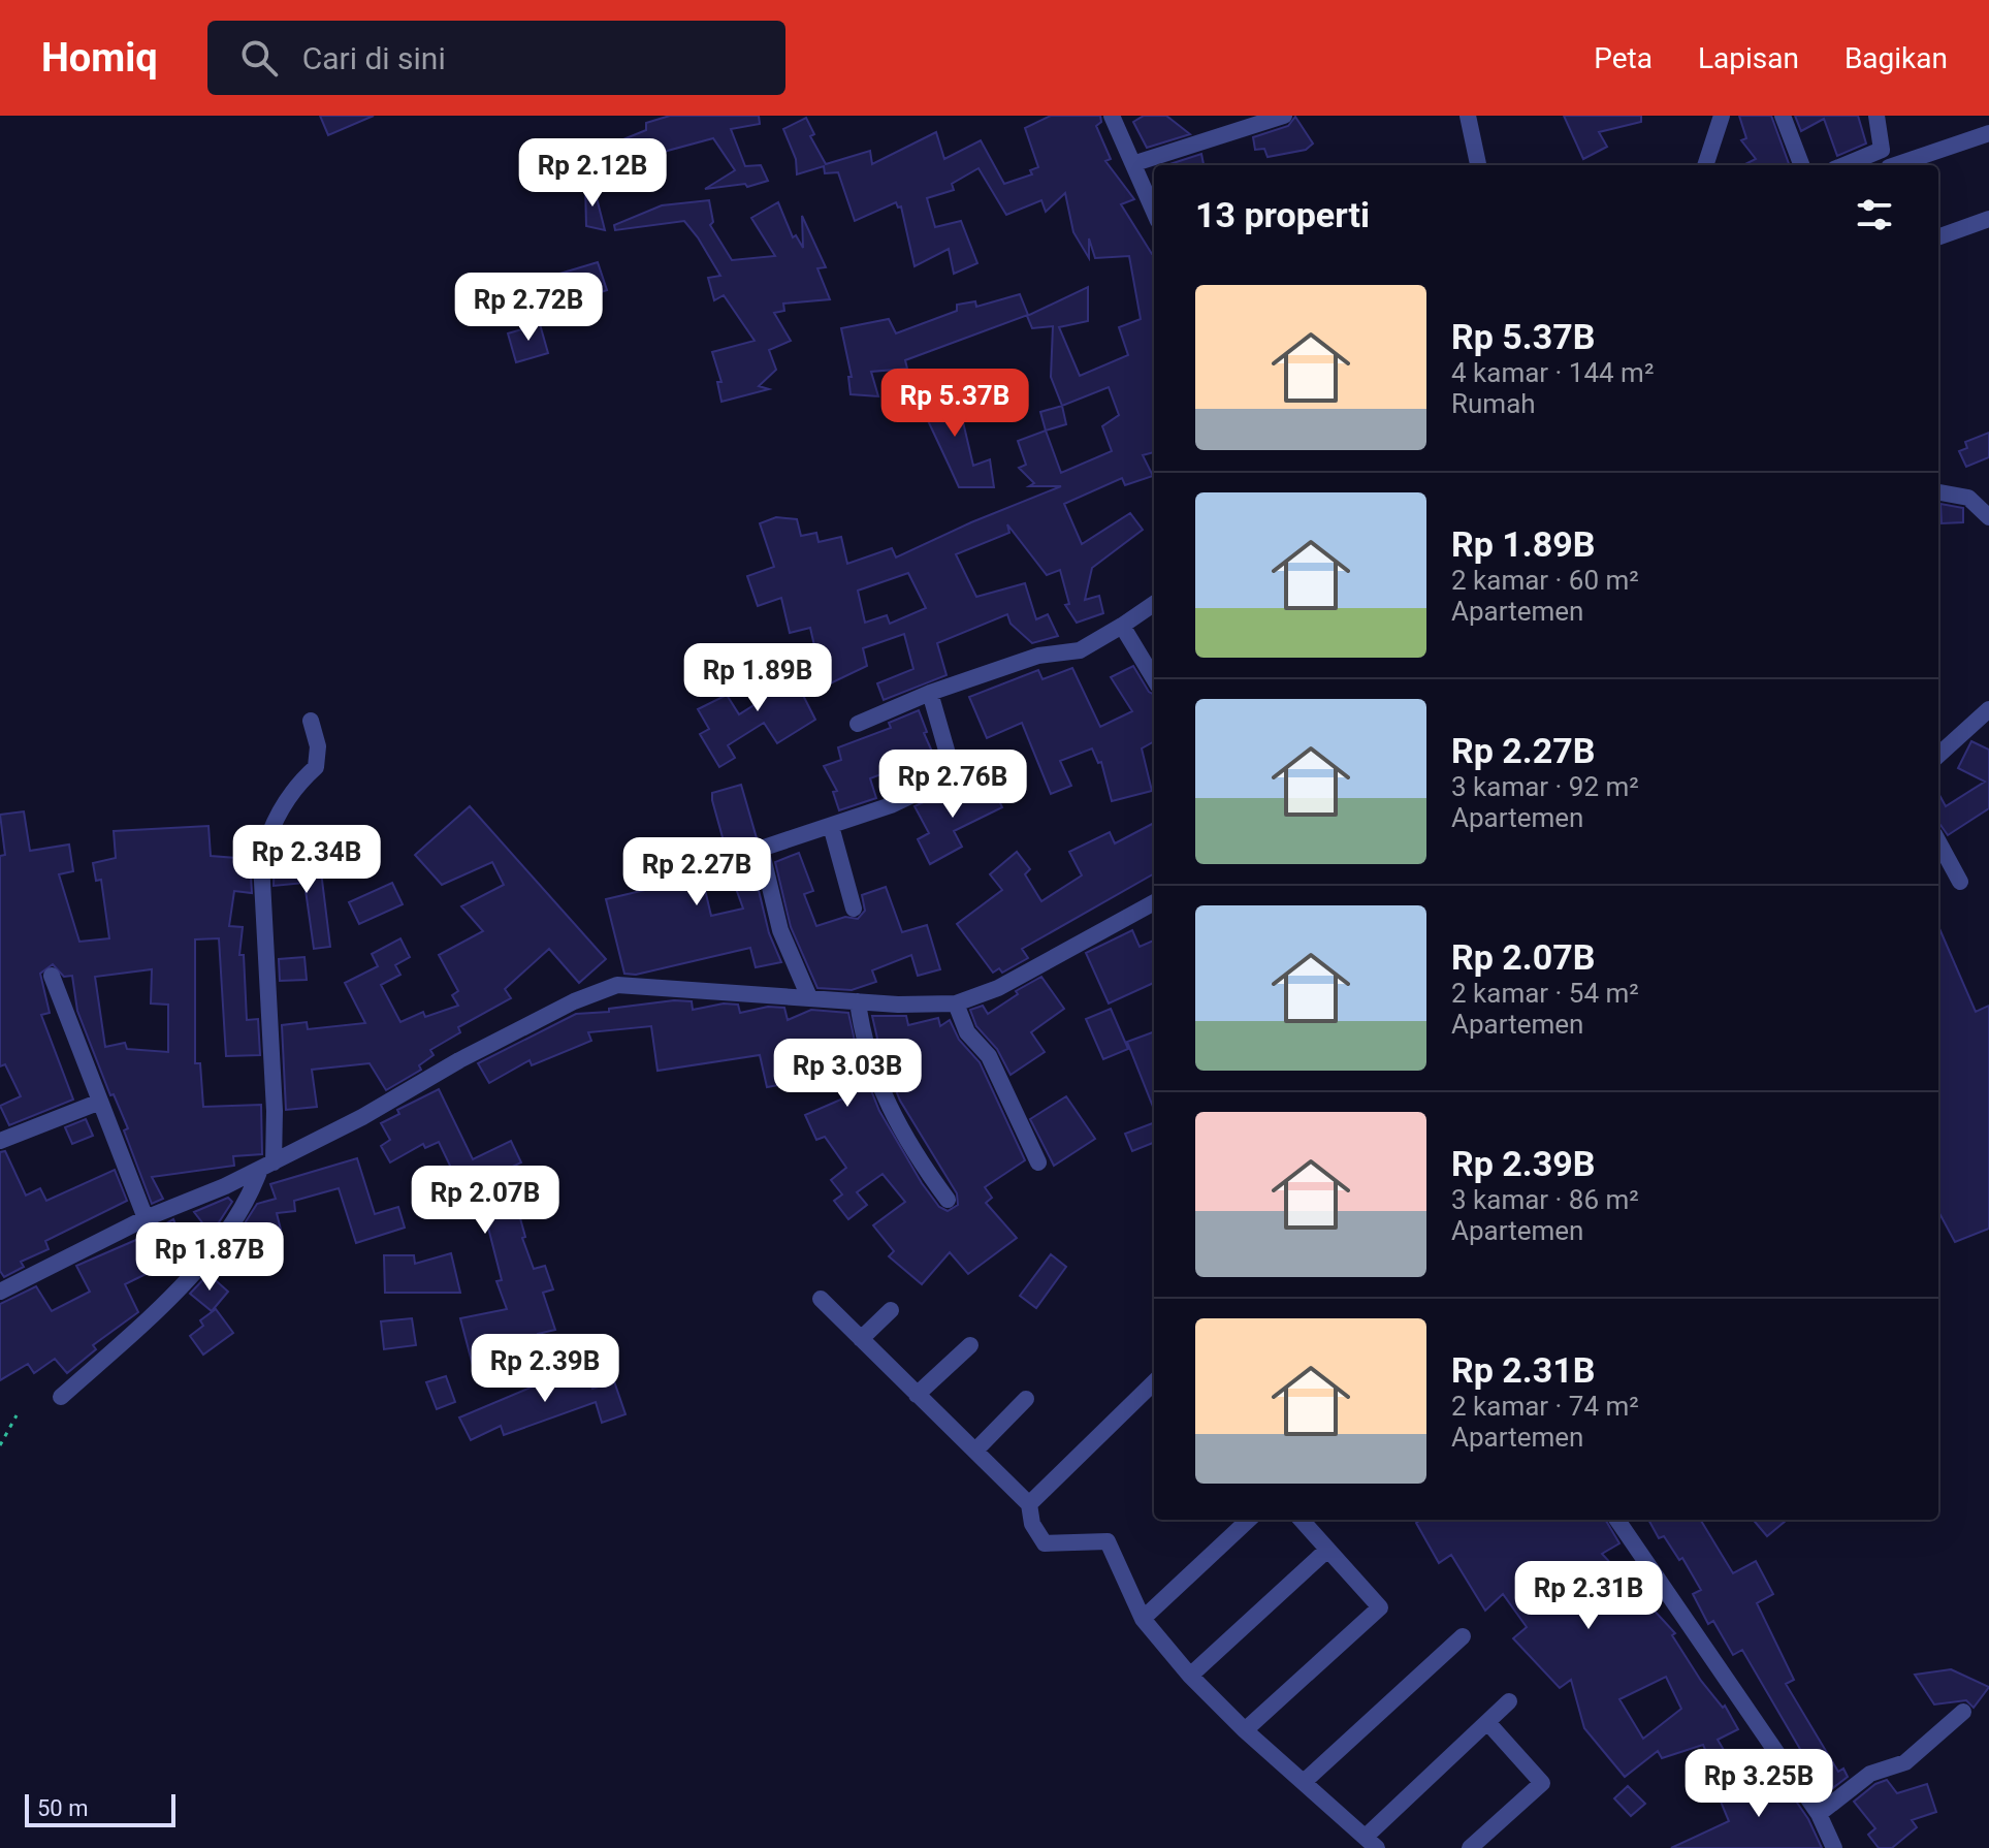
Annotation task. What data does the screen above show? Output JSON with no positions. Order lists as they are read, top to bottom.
{
  "scale_bar": "50 m",
  "page": {
    "header": "Homiq",
    "search": "Cari di sini",
    "nav": ["Peta", "Lapisan", "Bagikan"],
    "price": [
      "Rp 2.12B",
      "Rp 2.72B",
      "Rp 5.37B",
      "Rp 1.89B",
      "Rp 2.76B",
      "Rp 2.34B",
      "Rp 2.27B",
      "Rp 3.03B",
      "Rp 2.07B",
      "Rp 1.87B",
      "Rp 2.39B",
      "Rp 2.31B",
      "Rp 3.25B"
    ],
    "heading": "13 properti",
    "list": [
      {
        "name": "Rp 5.37B",
        "note": "4 kamar · 144 m² · Rumah"
      },
      {
        "name": "Rp 1.89B",
        "note": "2 kamar · 60 m² · Apartemen"
      },
      {
        "name": "Rp 2.27B",
        "note": "3 kamar · 92 m² · Apartemen"
      },
      {
        "name": "Rp 2.07B",
        "note": "2 kamar · 54 m² · Apartemen"
      },
      {
        "name": "Rp 2.39B",
        "note": "3 kamar · 86 m² · Apartemen"
      },
      {
        "name": "Rp 2.31B",
        "note": "2 kamar · 74 m² · Apartemen"
      }
    ],
    "scale": "50 m"
  }
}
